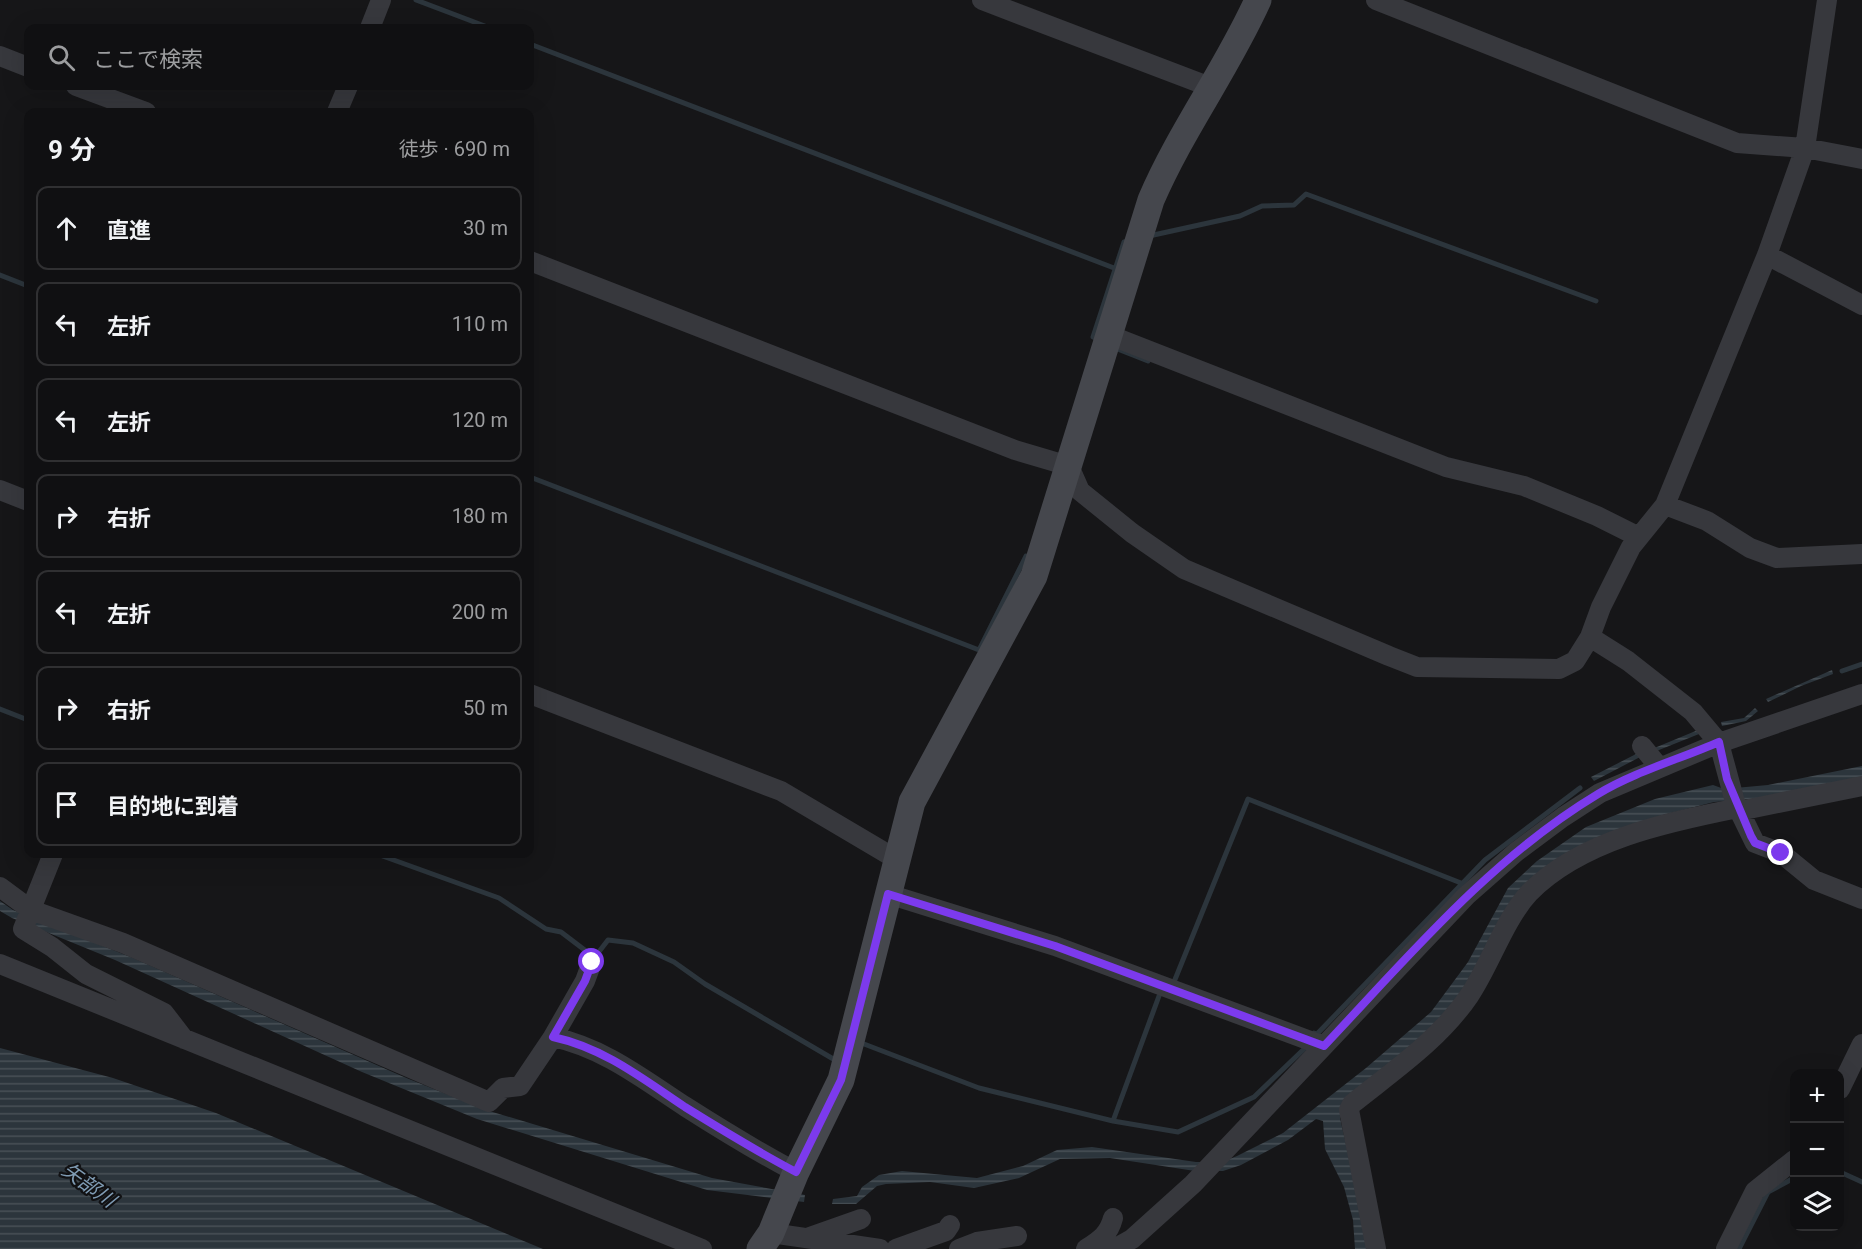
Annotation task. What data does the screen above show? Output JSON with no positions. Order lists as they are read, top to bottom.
{
  "water": ["矢部川"],
  "page": {
    "search": "ここで検索",
    "heading": ["9 分", "徒歩 · 690 m"],
    "list": [
      ["直進", "30 m"],
      ["左折", "110 m"],
      ["左折", "120 m"],
      ["右折", "180 m"],
      ["左折", "200 m"],
      ["右折", "50 m"],
      "目的地に到着"
    ],
    "map_buttons": ["+", "−"]
  }
}
